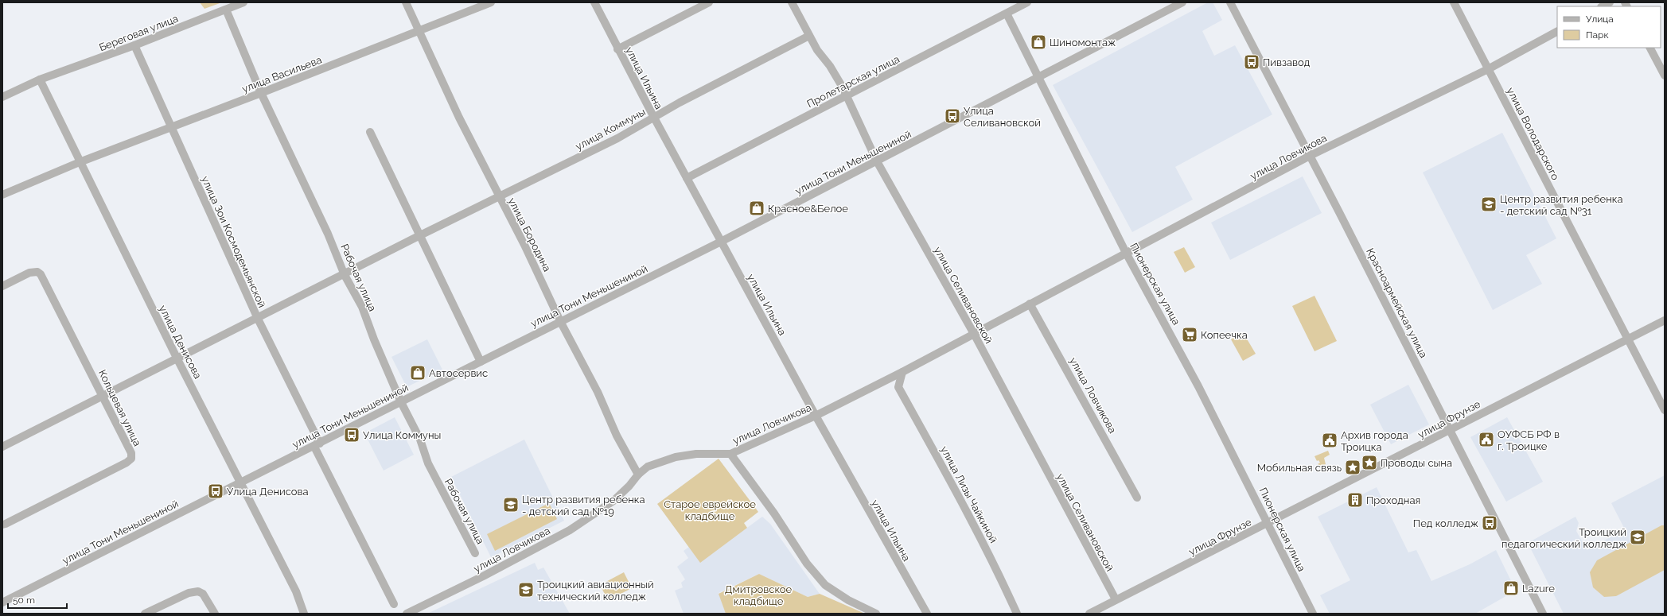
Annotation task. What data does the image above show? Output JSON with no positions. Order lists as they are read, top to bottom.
{
  "streets": {
    "street": [
      "Береговая улица",
      "улица Васильева",
      "улица Ильина",
      "Пролетарская улица",
      "улица Коммуны",
      "улица Володарского",
      "улица Ловчикова",
      "улица Тони Меньшениной",
      "улица Бородина",
      "улица Зои Космодемьянской",
      "Рабочая улица",
      "Пионерская улица",
      "улица Селивановской",
      "Красноармейская улица",
      "улица Денисова",
      "Кольцевая улица",
      "улица Фрунзе",
      "улица Лизы Чайкиной"
    ]
  },
  "crossings": [
    ["Береговая улица", "улица Зои Космодемьянской"],
    ["Береговая улица", "Рабочая улица"],
    ["Береговая улица", "улица Денисова"],
    ["улица Васильева", "улица Бородина"],
    ["улица Васильева", "улица Зои Космодемьянской"],
    ["улица Васильева", "Рабочая улица"],
    ["улица Васильева", "улица Денисова"],
    ["улица Ильина", "Пролетарская улица"],
    ["улица Ильина", "улица Коммуны"],
    ["улица Ильина", "улица Ловчикова"],
    ["улица Ильина", "улица Тони Меньшениной"],
    ["Пролетарская улица", "Пионерская улица"],
    ["Пролетарская улица", "улица Селивановской"],
    ["улица Коммуны", "улица Бородина"],
    ["улица Коммуны", "улица Зои Космодемьянской"],
    ["улица Коммуны", "Рабочая улица"],
    ["улица Коммуны", "улица Селивановской"],
    ["улица Коммуны", "улица Денисова"],
    ["улица Коммуны", "Кольцевая улица"],
    ["улица Володарского", "улица Ловчикова"],
    ["улица Володарского", "улица Фрунзе"],
    ["улица Ловчикова", "улица Бородина"],
    ["улица Ловчикова", "Пионерская улица"],
    ["улица Ловчикова", "улица Селивановской"],
    ["улица Ловчикова", "Красноармейская улица"],
    ["улица Тони Меньшениной", "улица Бородина"],
    ["улица Тони Меньшениной", "улица Зои Космодемьянской"],
    ["улица Тони Меньшениной", "Рабочая улица"],
    ["улица Тони Меньшениной", "Пионерская улица"],
    ["улица Тони Меньшениной", "улица Селивановской"],
    ["улица Тони Меньшениной", "улица Денисова"],
    ["Пионерская улица", "улица Фрунзе"],
    ["улица Селивановской", "улица Фрунзе"],
    ["Красноармейская улица", "улица Фрунзе"]
  ],
  "parks": ["Старое еврейское кладбище", "Дмитровское кладбище"],
  "places": {
    "shop": [
      "Шиномонтаж",
      "Красное&Белое",
      "Автосервис",
      "Lazure"
    ],
    "bus stop": [
      "Пивзавод",
      "Улица Селивановской",
      "Улица Коммуны",
      "Улица Денисова",
      "Пед колледж"
    ],
    "school or university": [
      "Центр развития ребенка - детский сад №31",
      "Центр развития ребенка - детский сад №19",
      "Троицкий педагогический колледж",
      "Троицкий авиационный технический колледж"
    ],
    "supermarket": ["Копеечка"],
    "public building": ["ОУФСБ РФ в г. Троицке", "Архив города Троицка"],
    "place": ["Проводы сына", "Мобильная связь"],
    "building": ["Проходная"]
  },
  "legend": ["Улица", "Парк"],
  "scale_bar": "50 m"
}
